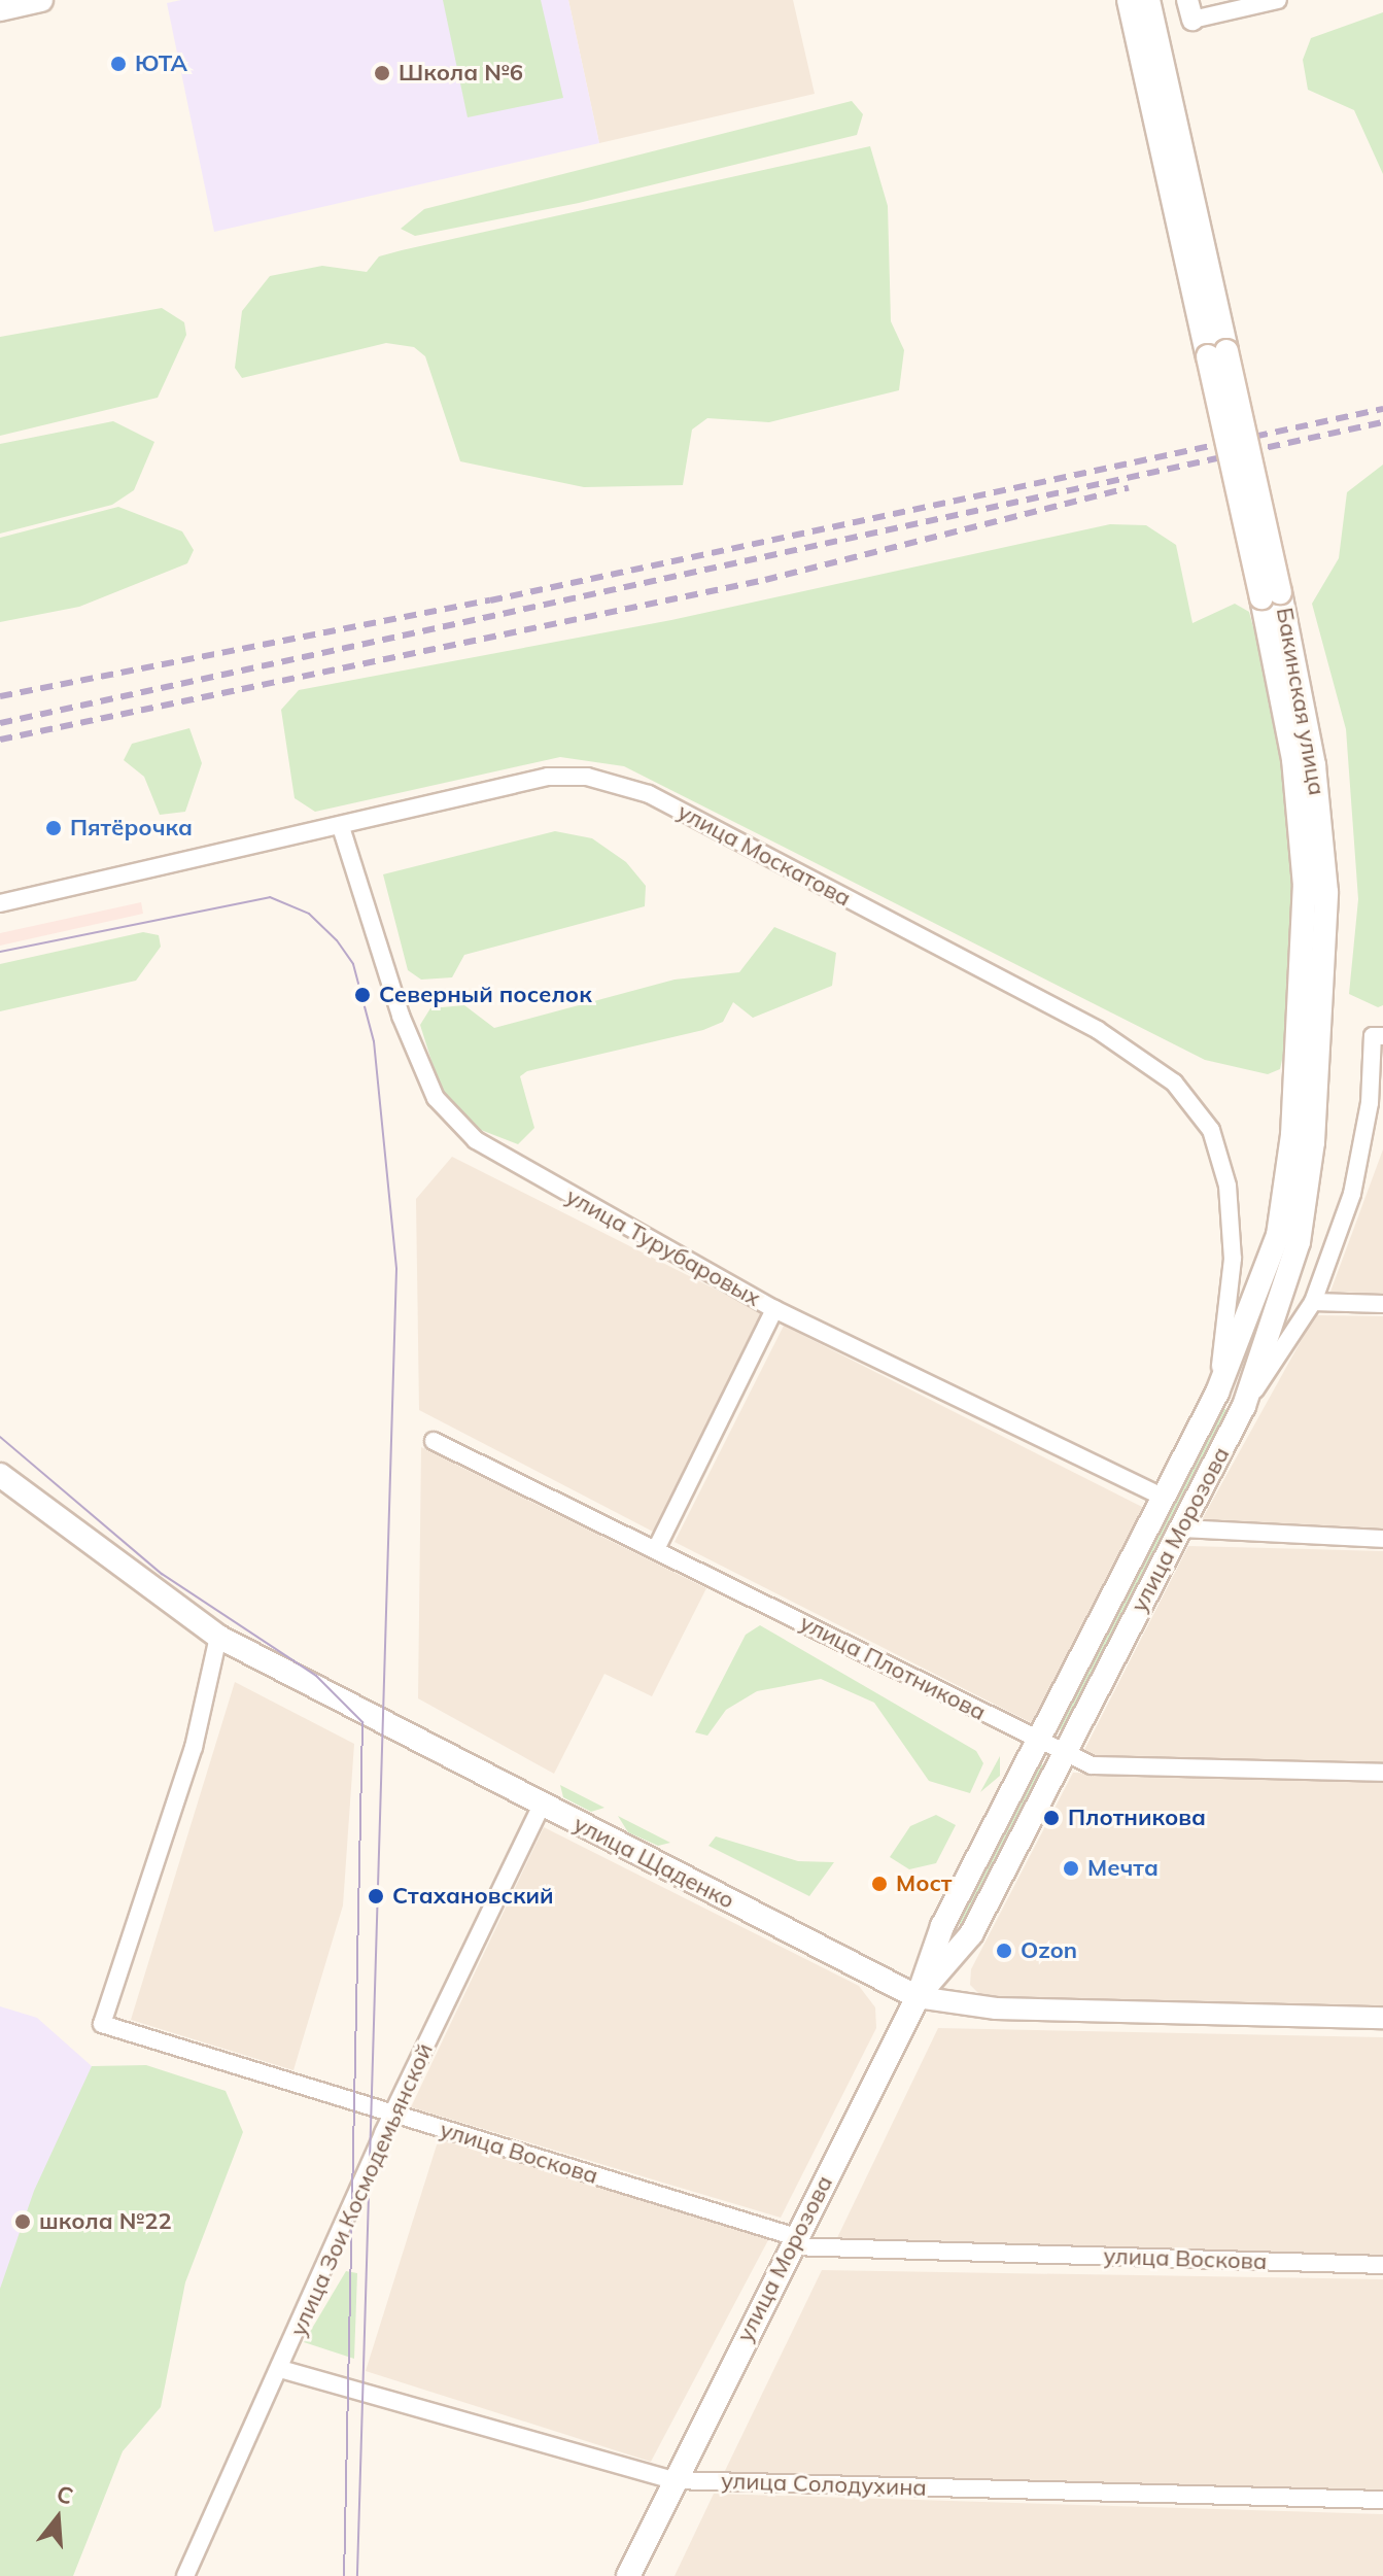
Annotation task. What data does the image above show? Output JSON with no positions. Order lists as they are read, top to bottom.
{
  "streets": {
    "main road": ["Бакинская улица", "улица Морозова", "улица Щаденко"],
    "street": [
      "улица Москатова",
      "улица Турубаровых",
      "улица Плотникова",
      "улица Воскова",
      "улица Зои Космодемьянской",
      "улица Солодухина"
    ]
  },
  "crossings": [
    ["Бакинская улица", "улица Москатова"],
    ["Бакинская улица", "улица Морозова"],
    ["улица Москатова", "улица Турубаровых"],
    ["улица Москатова", "улица Морозова"],
    ["улица Турубаровых", "улица Морозова"],
    ["улица Морозова", "улица Плотникова"],
    ["улица Морозова", "улица Щаденко"],
    ["улица Морозова", "улица Воскова"],
    ["улица Морозова", "улица Солодухина"],
    ["улица Щаденко", "улица Воскова"],
    ["улица Щаденко", "улица Зои Космодемьянской"],
    ["улица Воскова", "улица Зои Космодемьянской"],
    ["улица Зои Космодемьянской", "улица Солодухина"]
  ],
  "places": [
    "ЮТА",
    "Школа №6",
    "Пятёрочка",
    "Северный поселок",
    "Плотникова",
    "Мечта",
    "Мост",
    "Стахановский",
    "Ozon",
    "школа №22"
  ],
  "north": "top"
}
